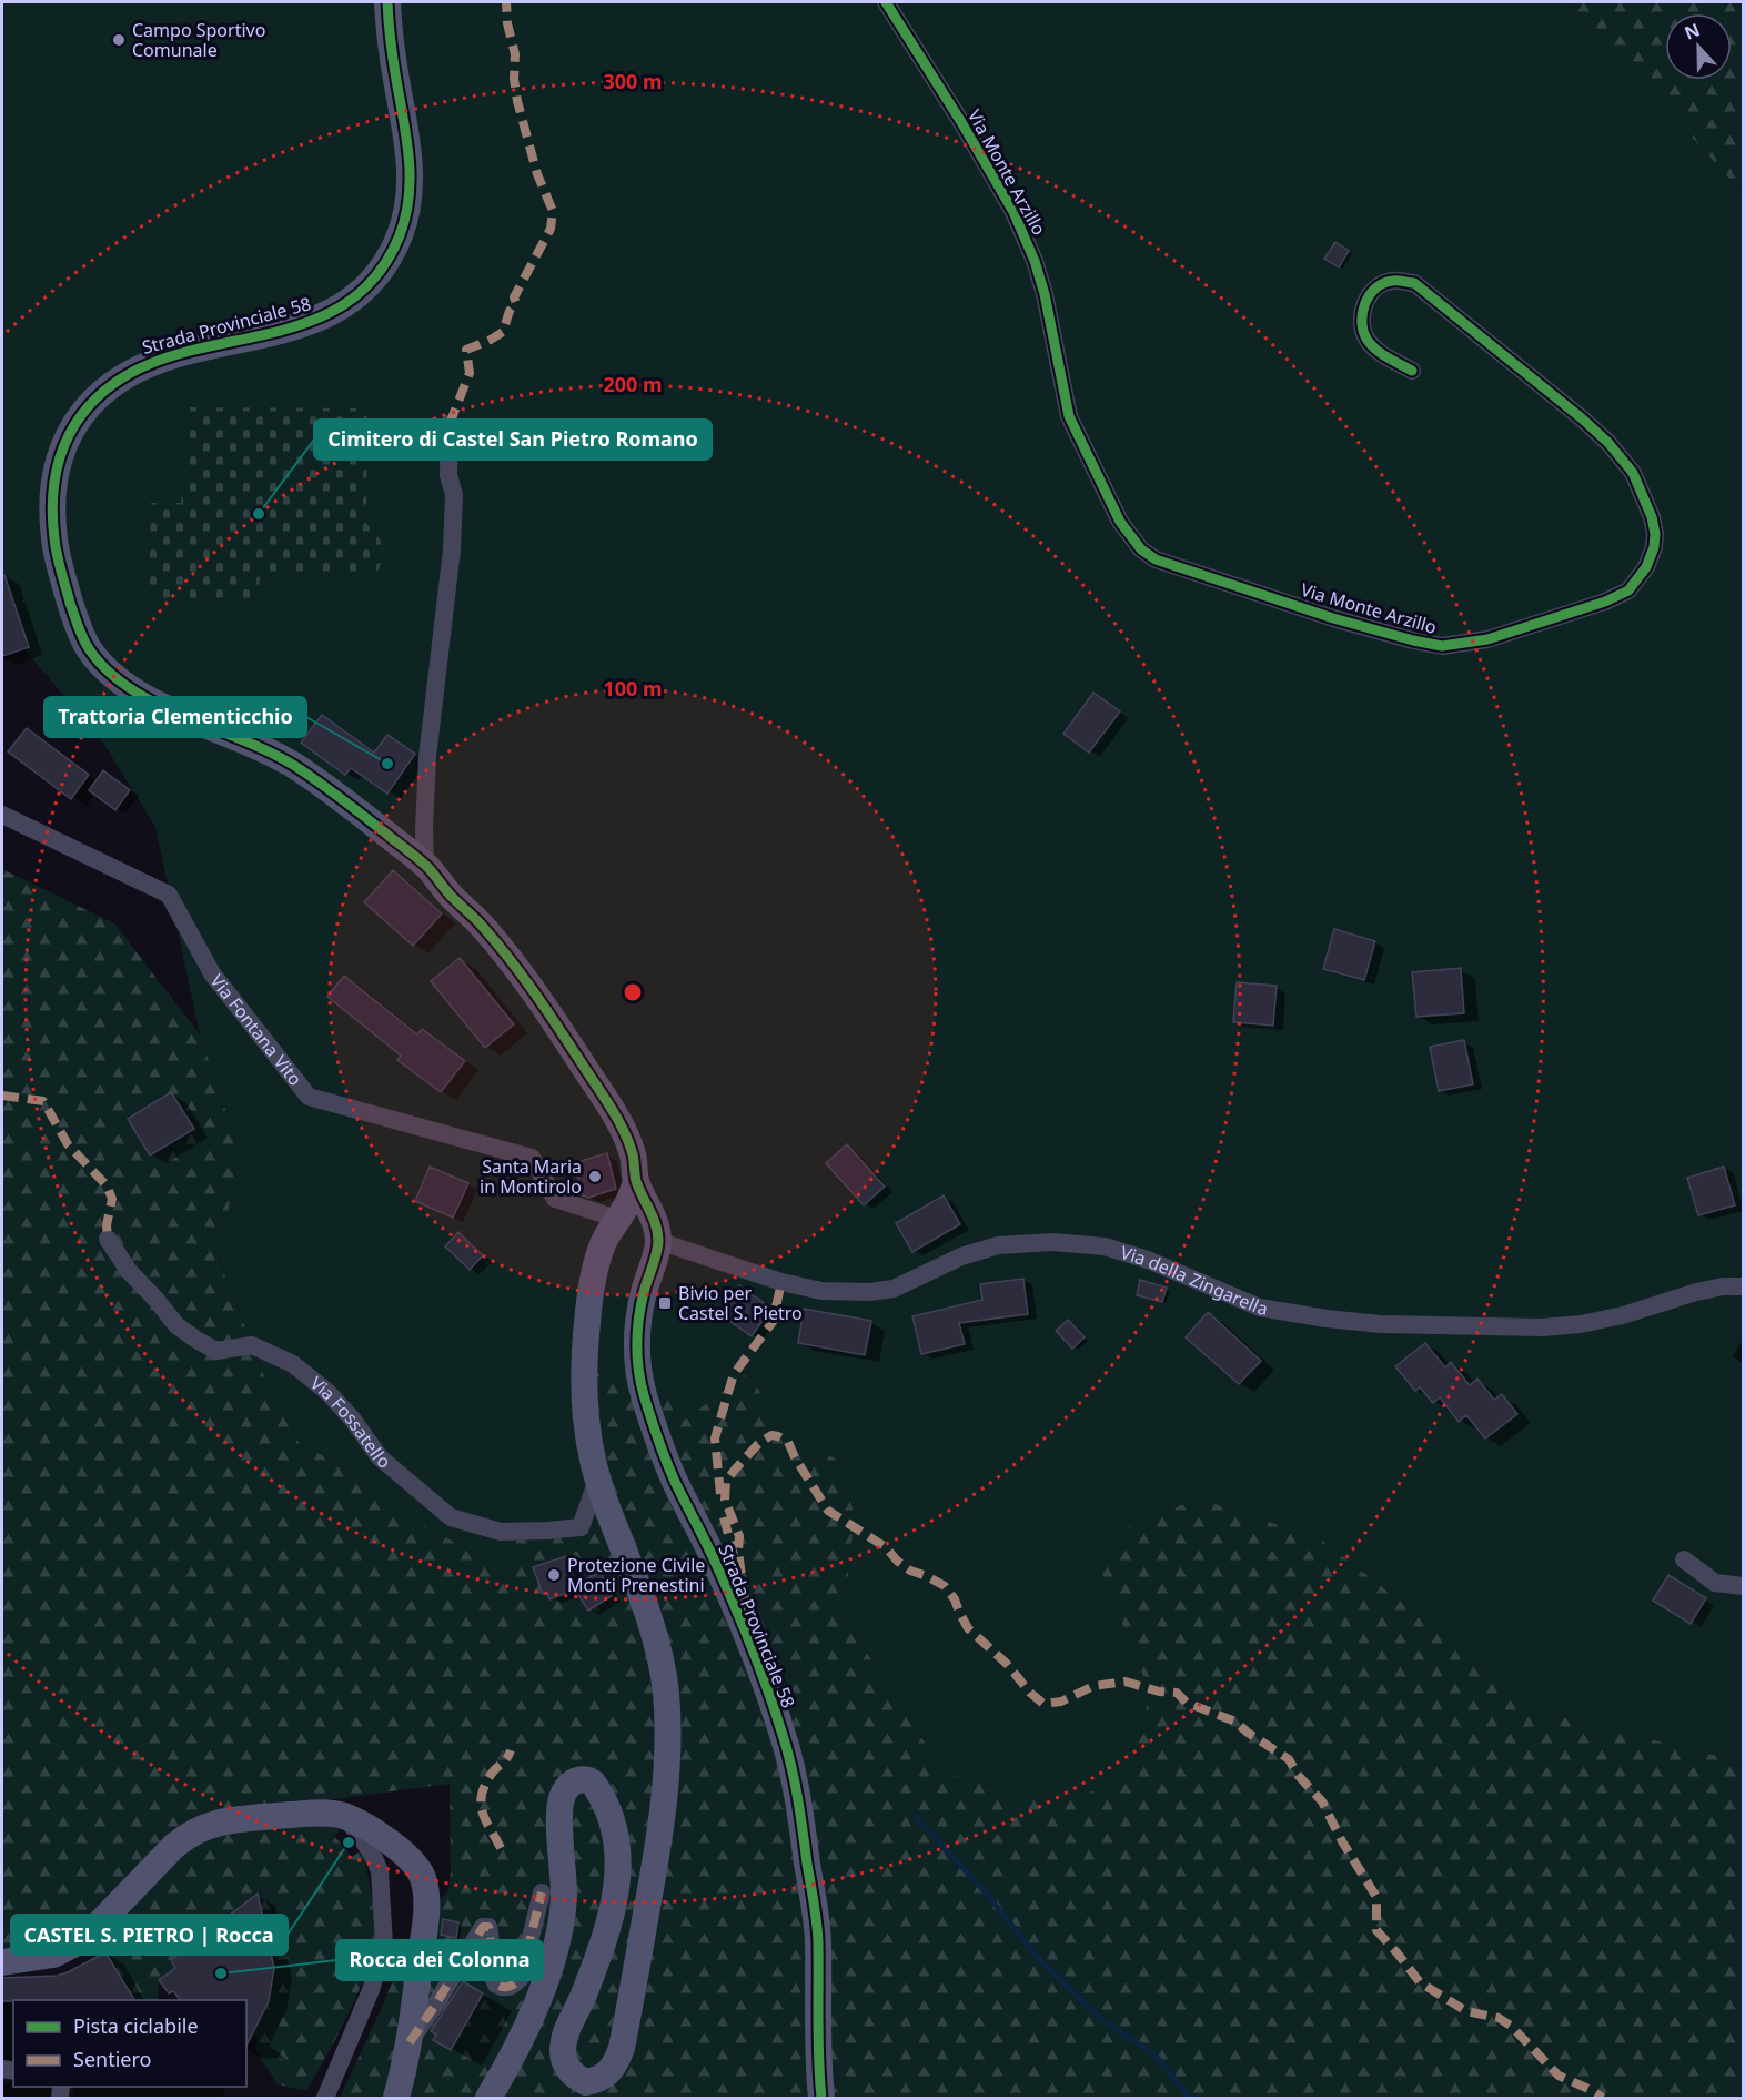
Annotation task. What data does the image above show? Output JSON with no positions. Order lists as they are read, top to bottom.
{
  "streets": {
    "street": [
      "Via Monte Arzillo",
      "Strada Provinciale 58",
      "Via Fontana Vito",
      "Via della Zingarella",
      "Via Fossatello"
    ]
  },
  "crossings": [
    ["Strada Provinciale 58", "Via della Zingarella"]
  ],
  "places": {
    "other": [
      "Campo Sportivo Comunale",
      "Cimitero di Castel San Pietro Romano",
      "Trattoria Clementicchio",
      "Santa Maria in Montirolo",
      "Protezione Civile Monti Prenestini",
      "CASTEL S. PIETRO | Rocca",
      "Rocca dei Colonna"
    ],
    "transit": ["Bivio per Castel S. Pietro"]
  },
  "legend": ["Pista ciclabile", "Sentiero"],
  "north": "top",
  "rings": ["300 m", "200 m", "100 m"]
}
